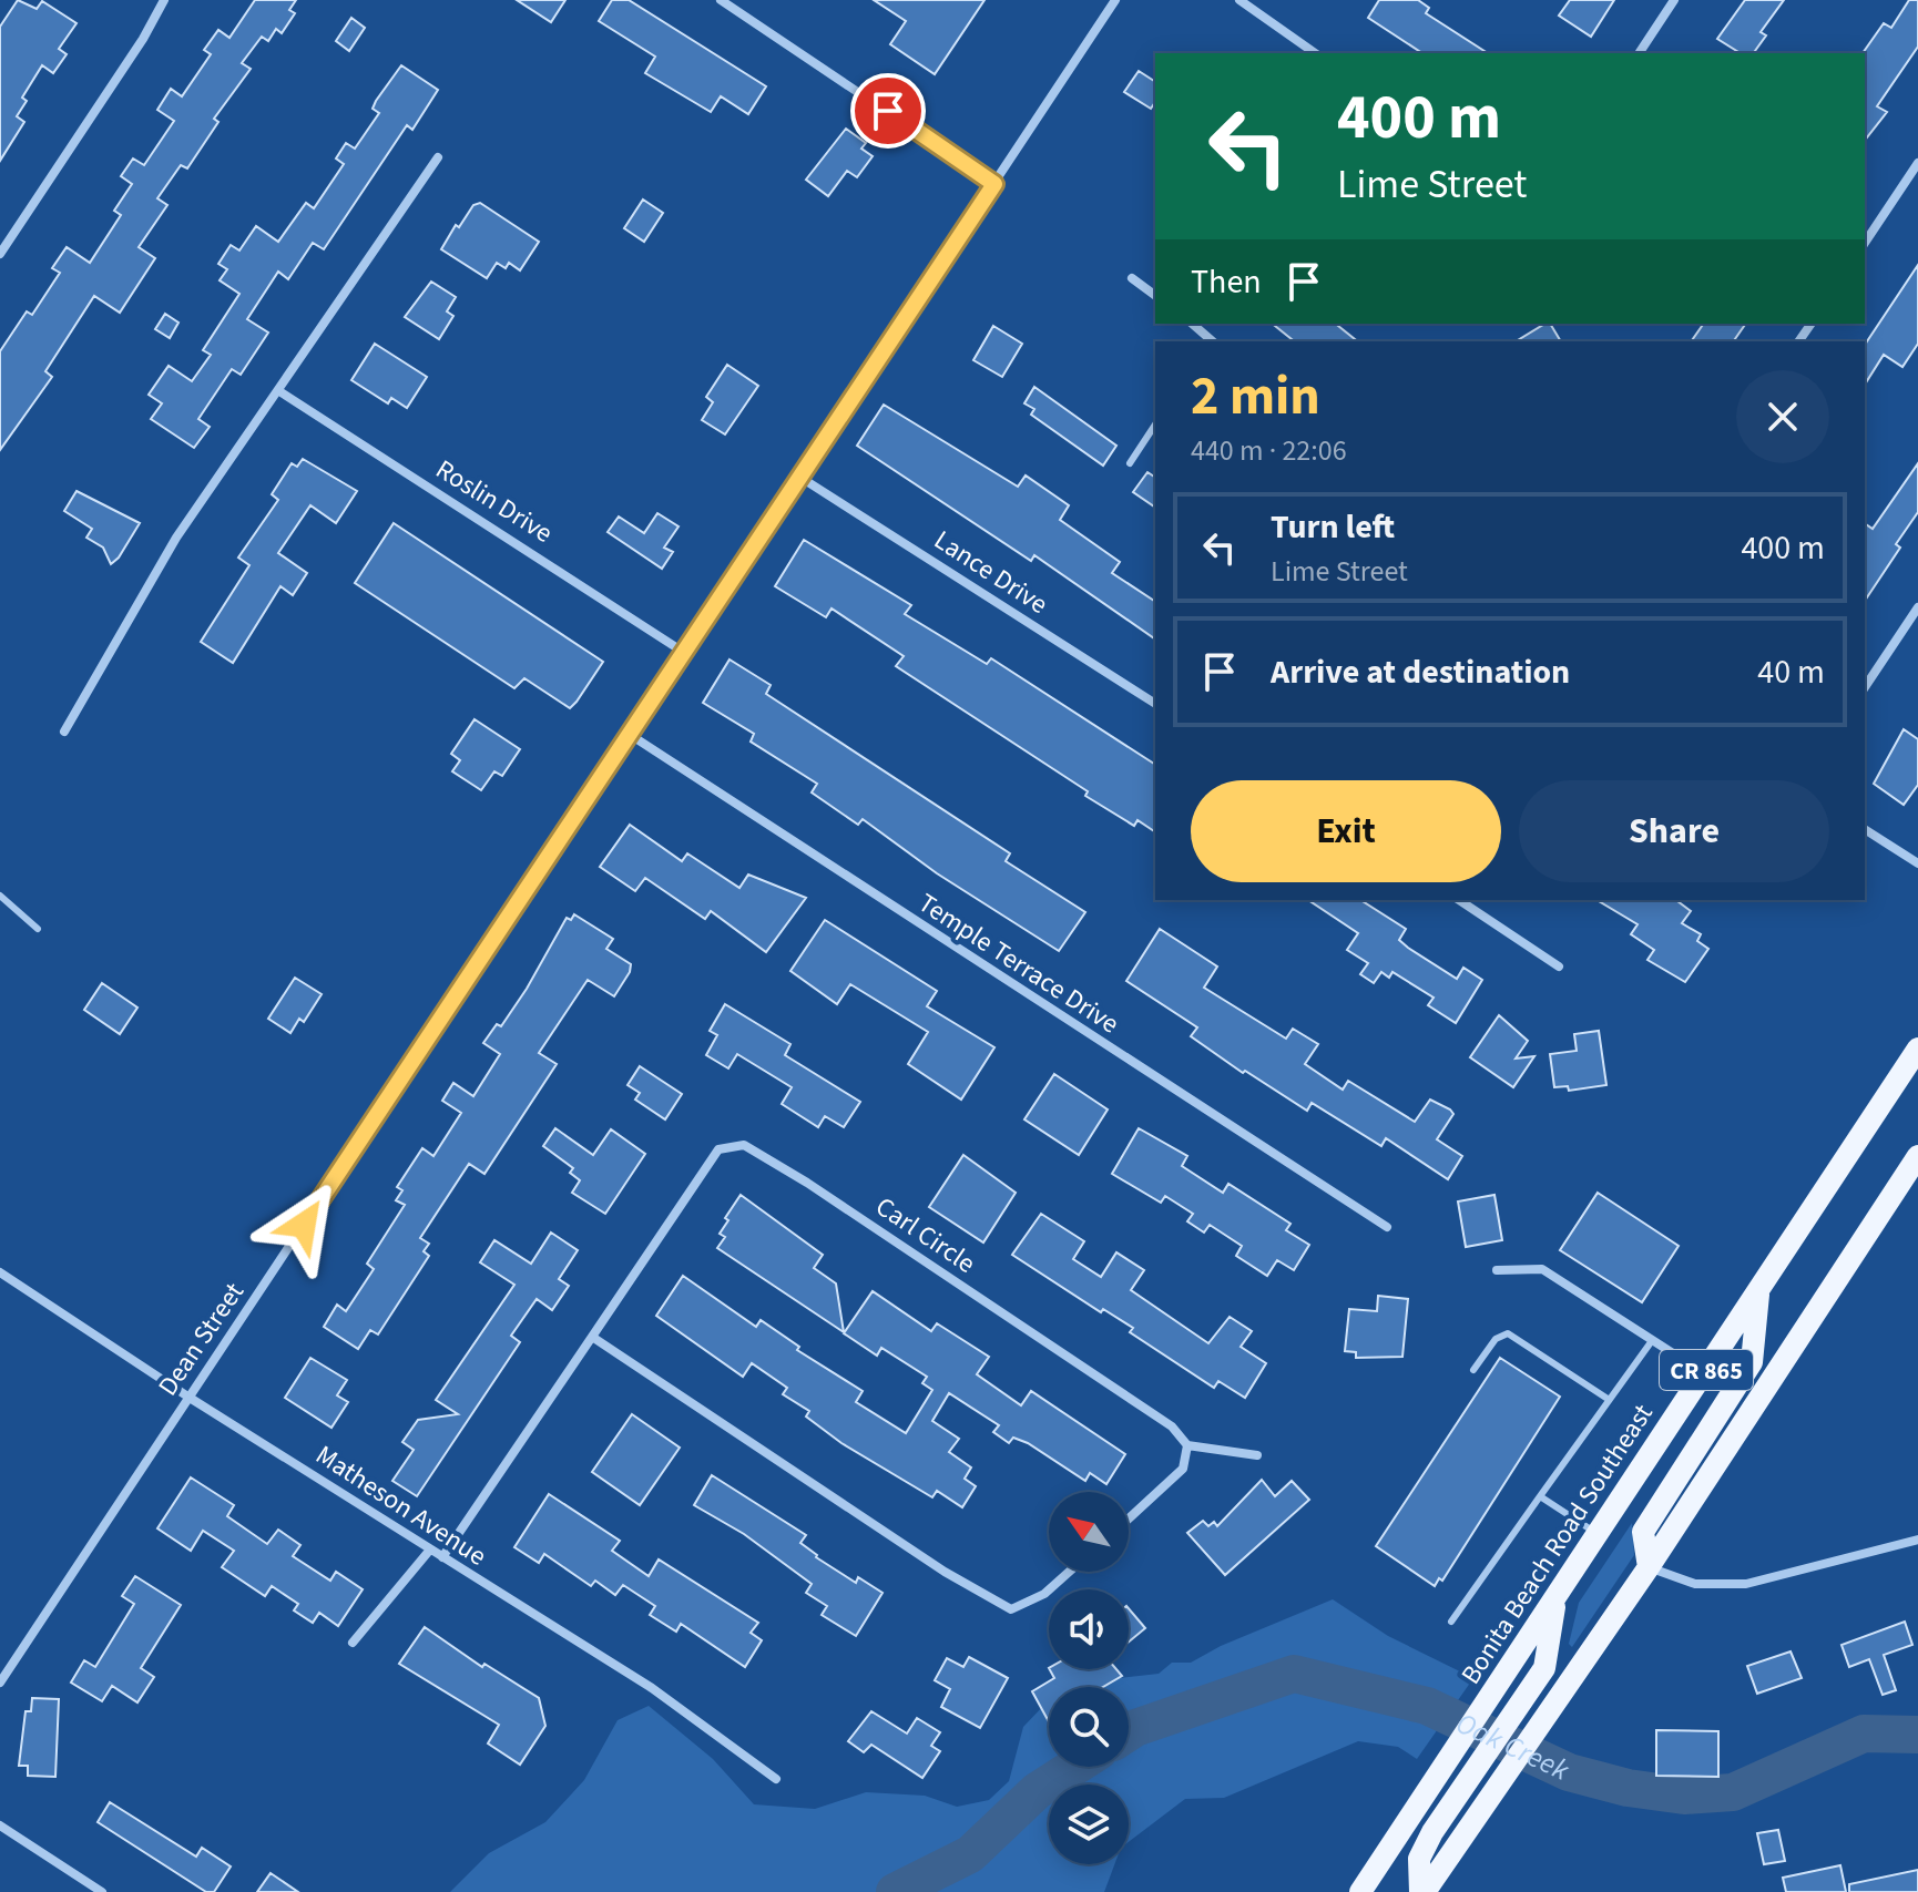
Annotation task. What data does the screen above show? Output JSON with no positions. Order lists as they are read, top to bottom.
{
  "streets": {
    "main road": ["CR 865", "Bonita Beach Road Southeast"],
    "street": [
      "Roslin Drive",
      "Lance Drive",
      "Temple Terrace Drive",
      "Carl Circle",
      "Dean Street",
      "Matheson Avenue"
    ]
  },
  "crossings": [
    ["Roslin Drive", "Dean Street"],
    ["Lance Drive", "Dean Street"],
    ["Temple Terrace Drive", "Dean Street"],
    ["Carl Circle", "Matheson Avenue"],
    ["Dean Street", "Matheson Avenue"]
  ],
  "water": ["Oak Creek"],
  "north": "top left",
  "page": {
    "turn": ["400 m", "Lime Street"],
    "then": "Then",
    "heading": ["2 min", "440 m · 22:06"],
    "list": [
      {
        "name": "Turn left",
        "note": "Lime Street",
        "value": "400 m"
      },
      {
        "name": "Arrive at destination",
        "value": "40 m"
      }
    ],
    "buttons": ["Exit", "Share"]
  }
}
